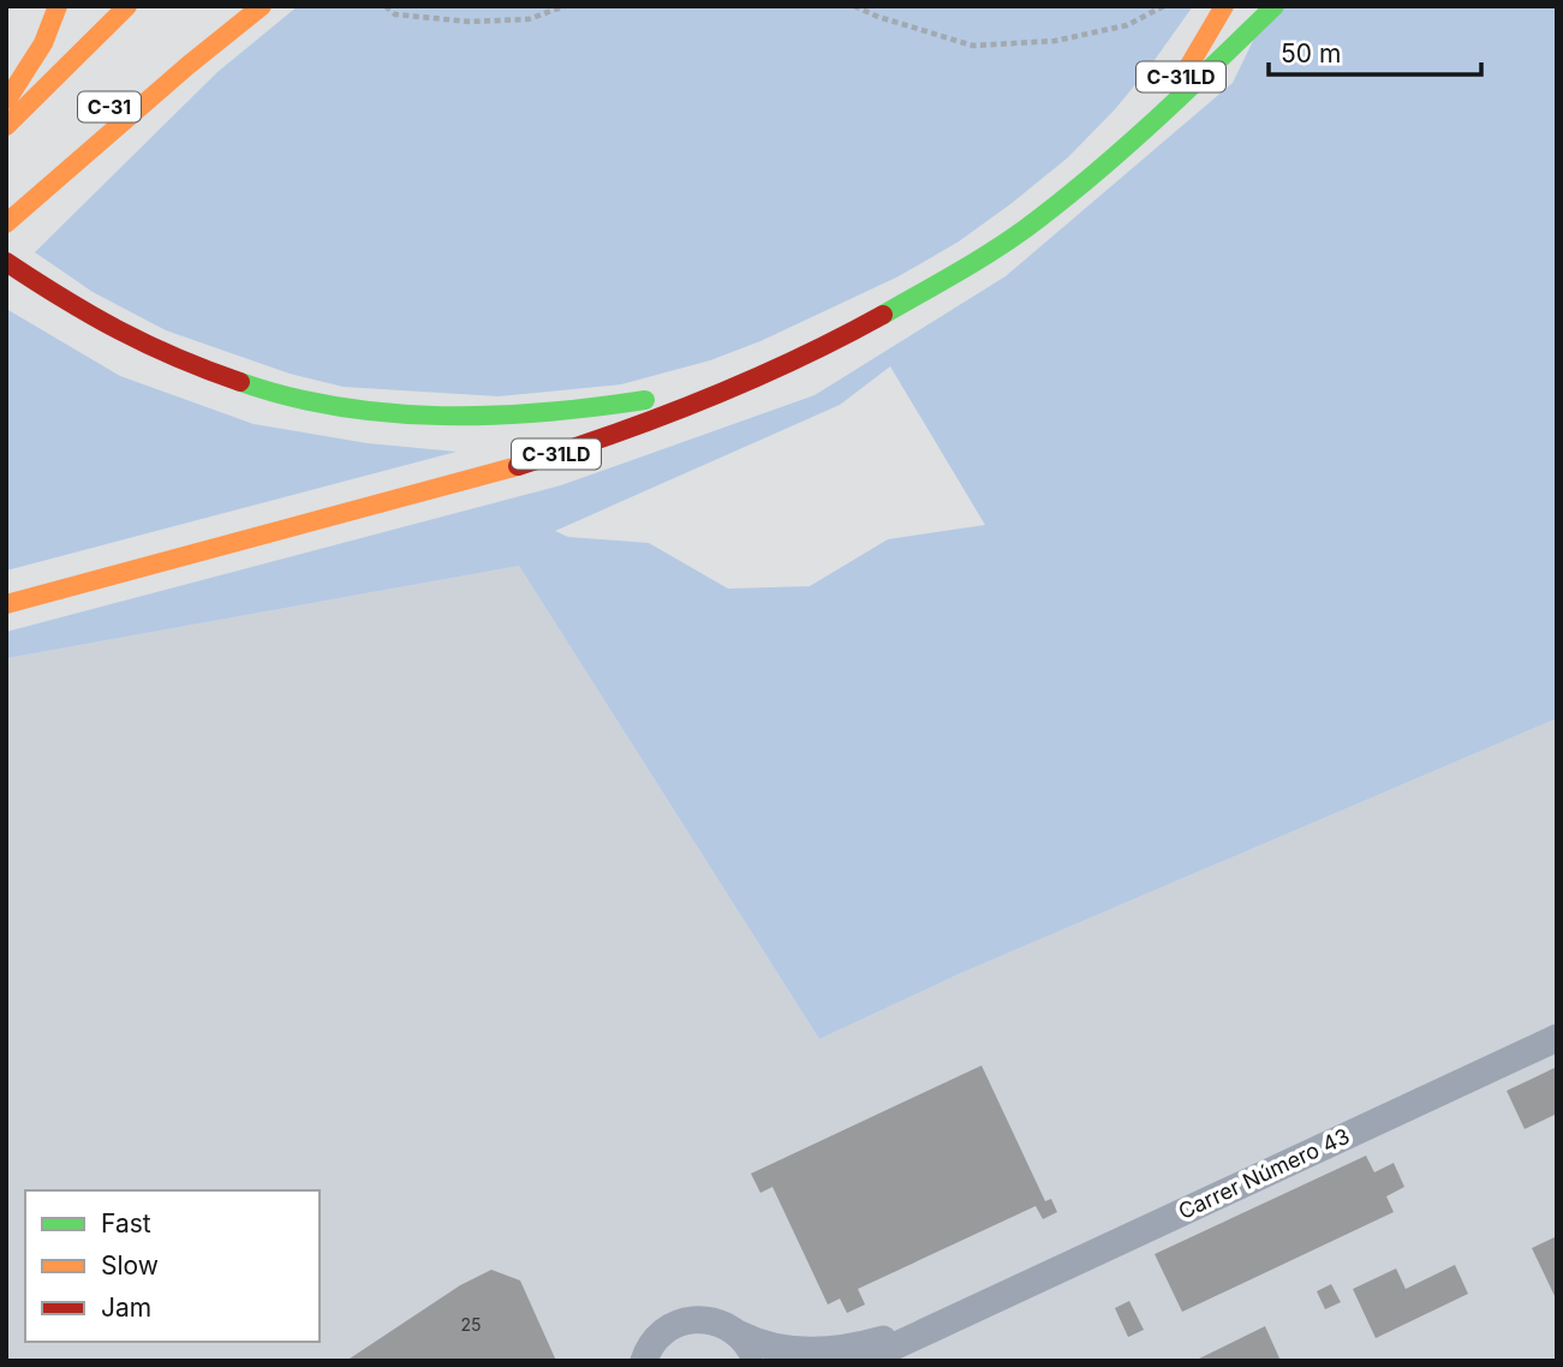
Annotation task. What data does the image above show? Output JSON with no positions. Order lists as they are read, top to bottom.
{
  "streets": {
    "highway": ["C-31LD", "C-31"],
    "street": ["Carrer Número 43"]
  },
  "house_numbers": ["25"],
  "legend": ["Fast", "Slow", "Jam"],
  "scale_bar": "50 m"
}
